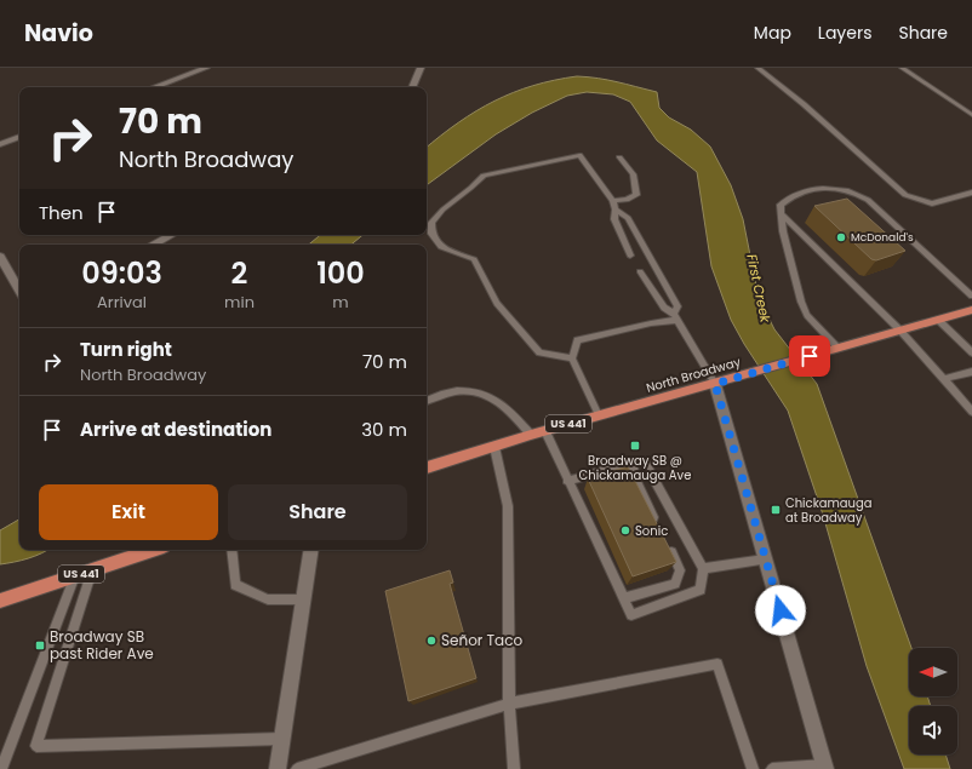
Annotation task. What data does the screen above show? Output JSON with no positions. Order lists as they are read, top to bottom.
{
  "streets": {
    "main road": ["North Broadway", "US 441"]
  },
  "water": ["First Creek"],
  "places": {
    "other": ["McDonald's", "Sonic", "Señor Taco"],
    "transit": ["Broadway SB @ Chickamauga Ave", "Chickamauga at Broadway", "Broadway SB past Rider Ave"]
  },
  "north": "left",
  "page": {
    "header": "Navio",
    "nav": ["Map", "Layers", "Share"],
    "turn": ["70 m", "North Broadway"],
    "then": "Then",
    "eta": [
      "09:03",
      "Arrival",
      "2",
      "min",
      "100",
      "m"
    ],
    "list": [
      {
        "name": "Turn right",
        "note": "North Broadway",
        "value": "70 m"
      },
      {
        "name": "Arrive at destination",
        "value": "30 m"
      }
    ],
    "buttons": ["Exit", "Share"]
  }
}
